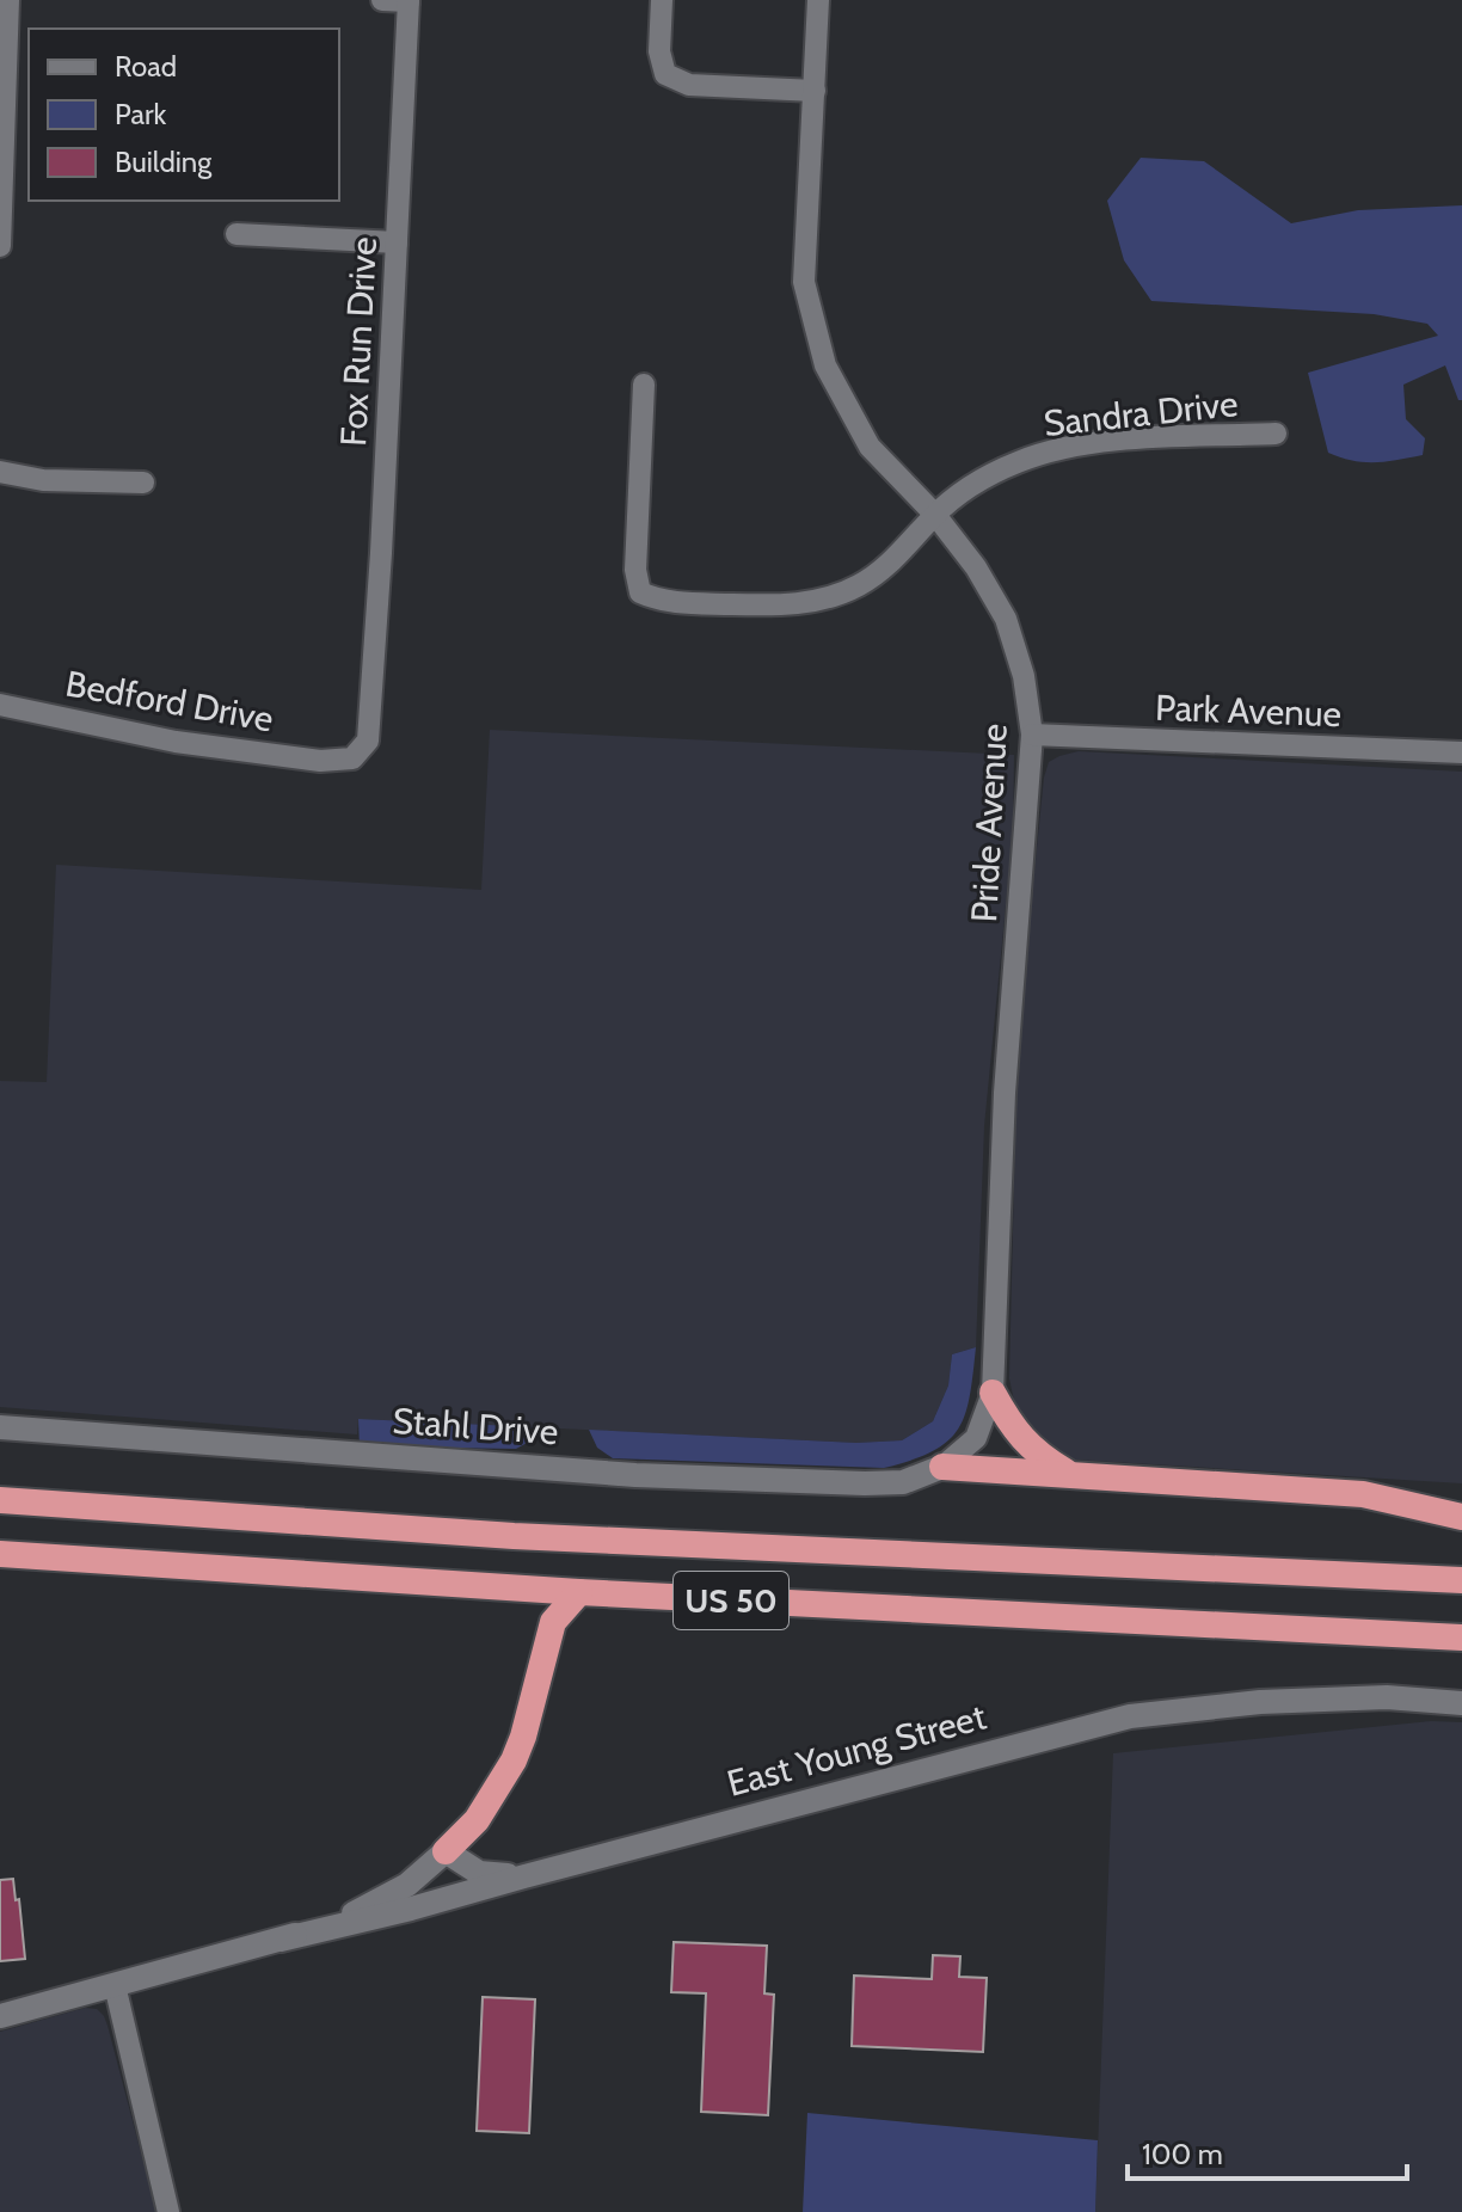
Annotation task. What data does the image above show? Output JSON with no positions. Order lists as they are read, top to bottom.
{
  "streets": {
    "highway": ["US 50"],
    "main road": ["Stahl Drive", "East Young Street"],
    "street": [
      "Fox Run Drive",
      "Sandra Drive",
      "Bedford Drive",
      "Park Avenue",
      "Pride Avenue"
    ]
  },
  "crossings": [
    ["Fox Run Drive", "Bedford Drive"],
    ["Sandra Drive", "Pride Avenue"],
    ["Park Avenue", "Pride Avenue"],
    ["Pride Avenue", "Stahl Drive"]
  ],
  "legend": ["Road", "Park", "Building"],
  "scale_bar": "100 m"
}
